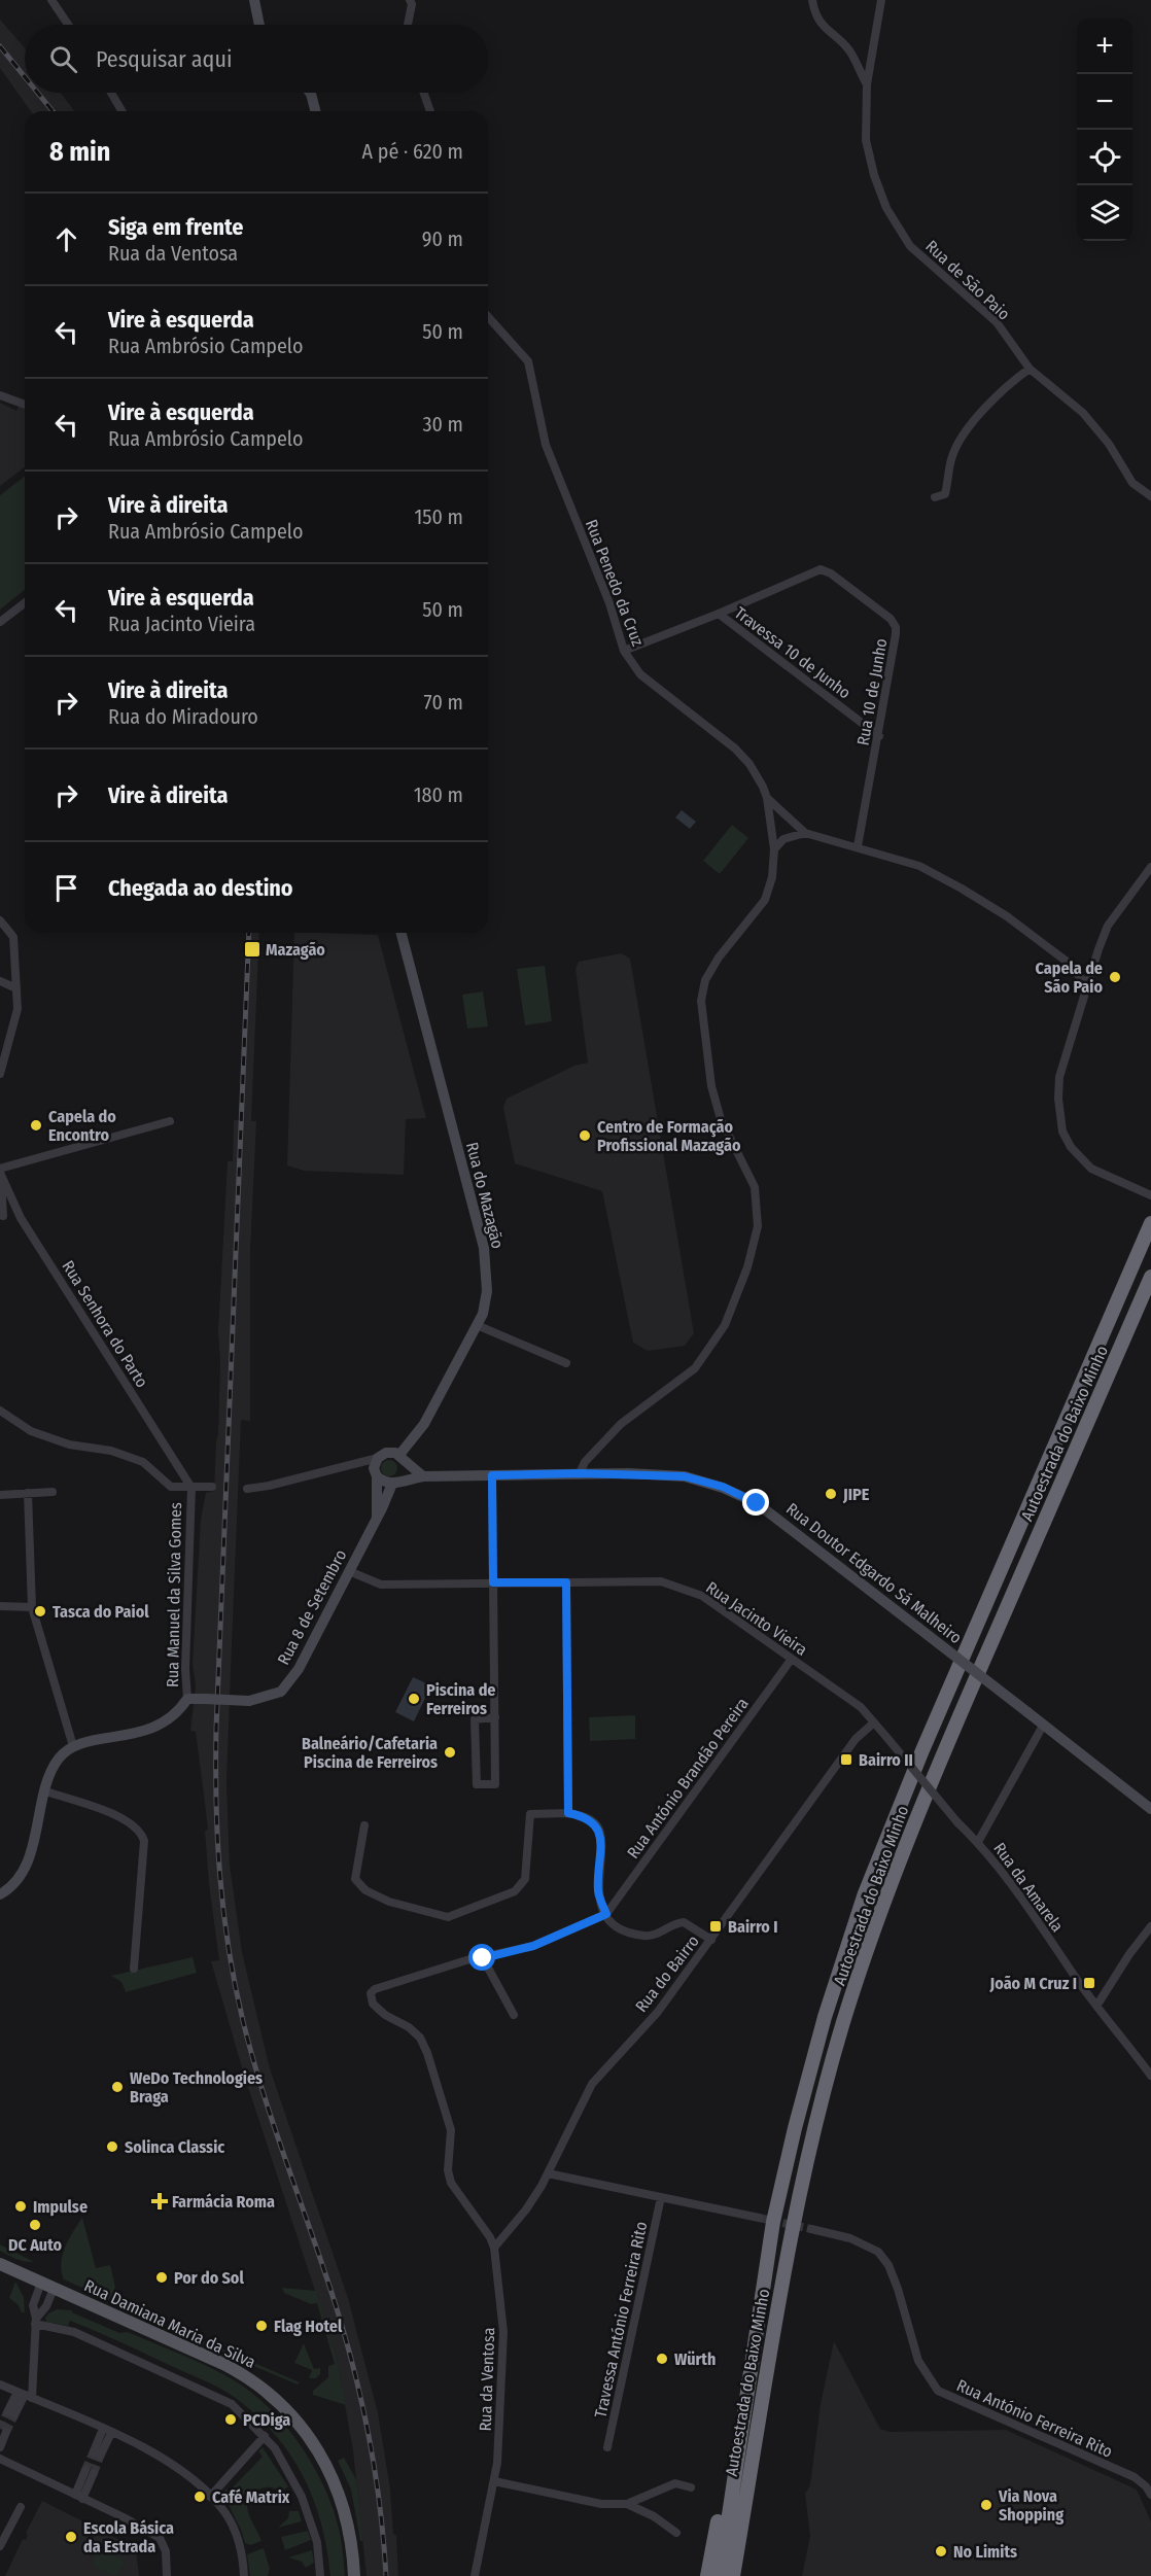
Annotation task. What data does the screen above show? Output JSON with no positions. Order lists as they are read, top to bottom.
{
  "streets": {
    "highway": ["Autoestrada do Baixo Minho"],
    "main road": ["Rua Damiana Maria da Silva"],
    "street": [
      "Rua de São Paio",
      "Rua Penedo da Cruz",
      "Travessa 10 de Junho",
      "Rua 10 de Junho",
      "Rua do Mazagão",
      "Rua Senhora do Parto",
      "Rua Doutor Edgardo Sá Malheiro",
      "Rua Manuel da Silva Gomes",
      "Rua 8 de Setembro",
      "Rua Jacinto Vieira",
      "Rua António Brandão Pereira",
      "Rua da Amarela",
      "Rua do Bairro",
      "Travessa António Ferreira Rito",
      "Rua da Ventosa",
      "Rua António Ferreira Rito"
    ]
  },
  "crossings": [
    ["Rua Penedo da Cruz", "Rua 10 de Junho"],
    ["Rua Penedo da Cruz", "Rua Doutor Edgardo Sá Malheiro"],
    ["Travessa 10 de Junho", "Rua 10 de Junho"],
    ["Rua do Mazagão", "Rua Doutor Edgardo Sá Malheiro"],
    ["Rua do Mazagão", "Rua 8 de Setembro"],
    ["Rua Senhora do Parto", "Rua Manuel da Silva Gomes"],
    ["Rua Doutor Edgardo Sá Malheiro", "Rua 8 de Setembro"],
    ["Rua Manuel da Silva Gomes", "Rua 8 de Setembro"],
    ["Rua 8 de Setembro", "Rua Jacinto Vieira"],
    ["Rua Jacinto Vieira", "Rua António Brandão Pereira"],
    ["Rua Jacinto Vieira", "Rua da Amarela"],
    ["Rua Jacinto Vieira", "Rua do Bairro"],
    ["Rua António Brandão Pereira", "Rua da Ventosa"],
    ["Rua da Amarela", "Rua do Bairro"],
    ["Rua do Bairro", "Rua da Ventosa"]
  ],
  "places": {
    "transit": [
      "Mazagão",
      "Bairro II",
      "Bairro I",
      "João M Cruz I"
    ],
    "other": [
      "Capela de São Paio",
      "Capela do Encontro",
      "Centro de Formação Profissional Mazagão",
      "JIPE",
      "Tasca do Paiol",
      "Piscina de Ferreiros",
      "Balneário/Cafetaria Piscina de Ferreiros",
      "WeDo Technologies Braga",
      "Solinca Classic",
      "Impulse",
      "DC Auto",
      "Por do Sol",
      "Flag Hotel",
      "Würth",
      "PCDiga",
      "Café Matrix",
      "Via Nova Shopping",
      "Escola Básica da Estrada",
      "No Limits"
    ],
    "health": ["Farmácia Roma"]
  },
  "page": {
    "map_buttons": ["+", "−"],
    "search": "Pesquisar aqui",
    "heading": ["8 min", "A pé · 620 m"],
    "list": [
      ["Siga em frente", "Rua da Ventosa", "90 m"],
      ["Vire à esquerda", "Rua Ambrósio Campelo", "50 m"],
      ["Vire à esquerda", "Rua Ambrósio Campelo", "30 m"],
      ["Vire à direita", "Rua Ambrósio Campelo", "150 m"],
      ["Vire à esquerda", "Rua Jacinto Vieira", "50 m"],
      ["Vire à direita", "Rua do Miradouro", "70 m"],
      ["Vire à direita", "180 m"],
      "Chegada ao destino"
    ]
  }
}
